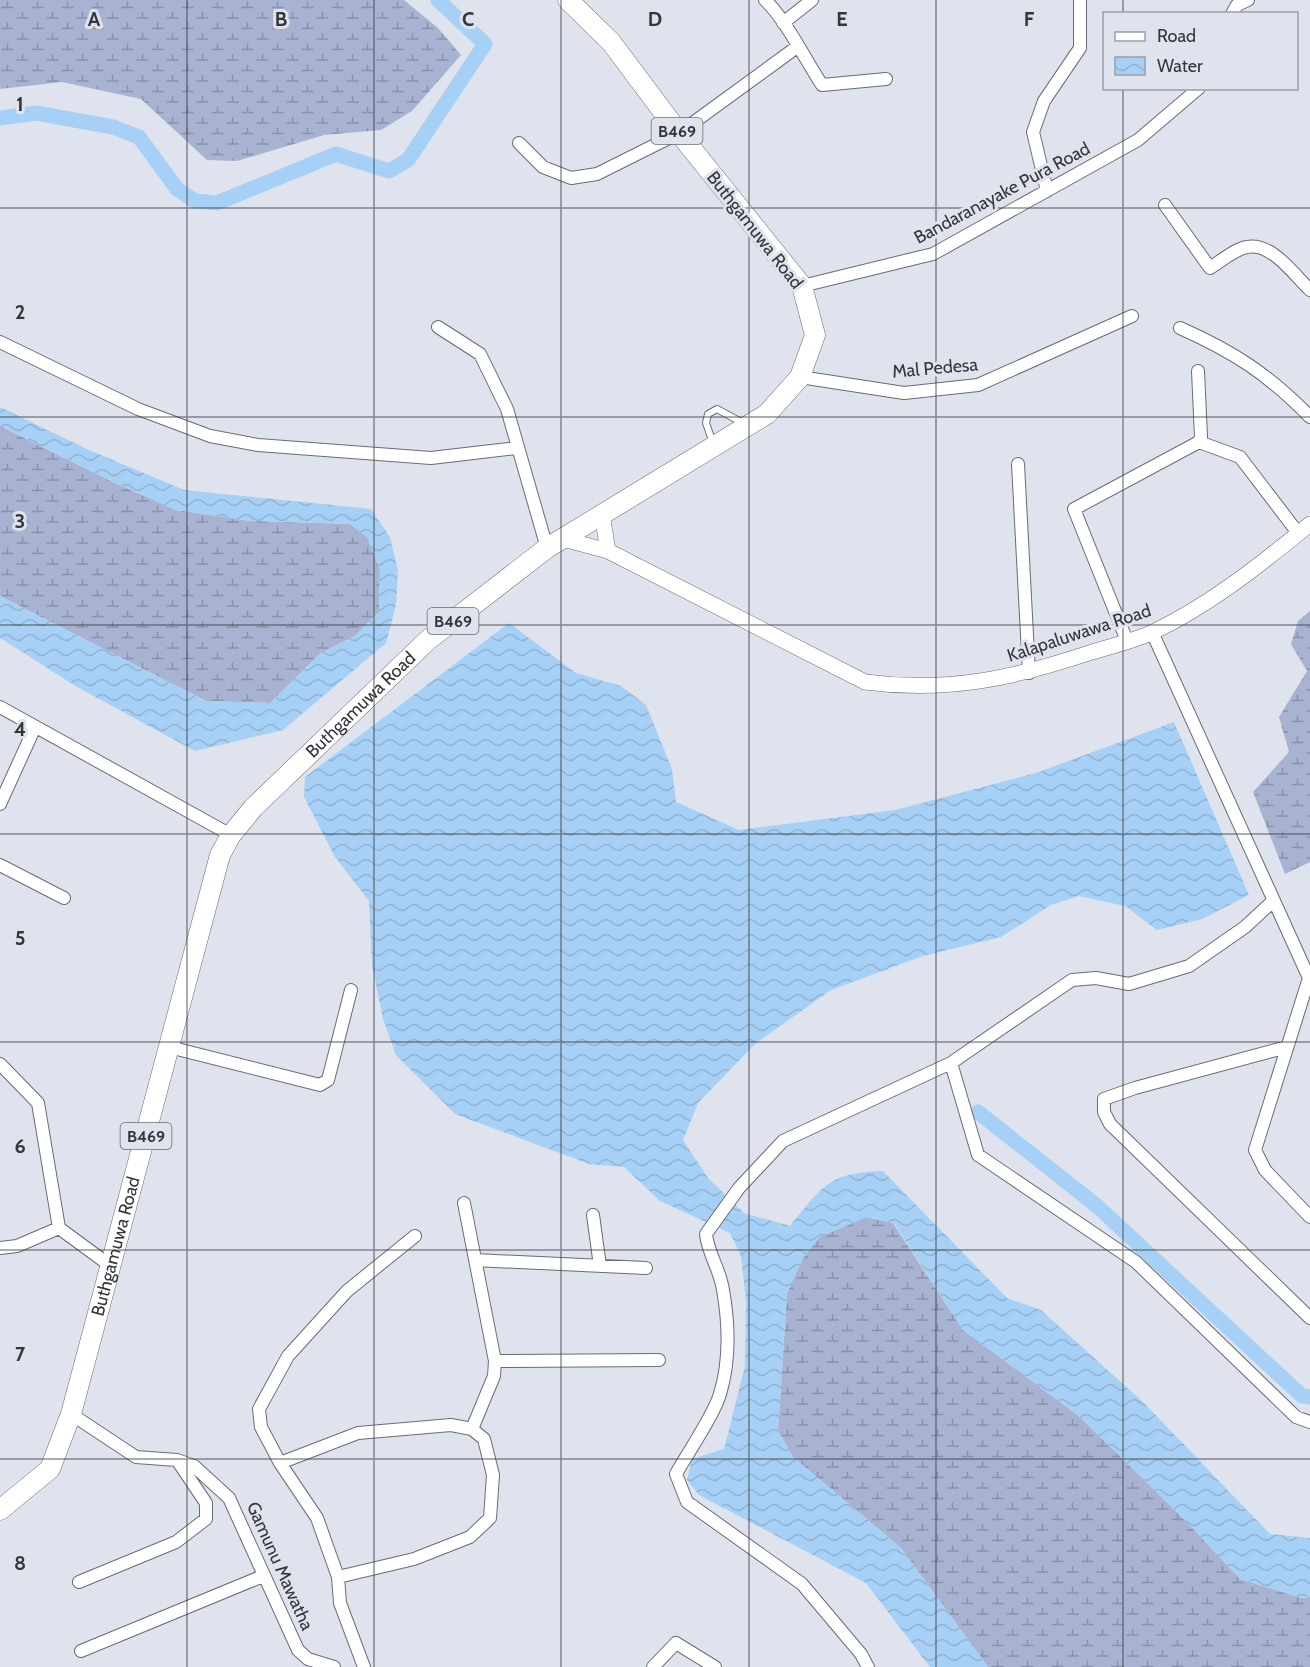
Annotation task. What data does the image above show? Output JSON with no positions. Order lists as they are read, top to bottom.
{
  "streets": {
    "main road": ["B469", "Buthgamuwa Road"],
    "street": [
      "Bandaranayake Pura Road",
      "Mal Pedesa",
      "Kalapaluwawa Road",
      "Gamunu Mawatha"
    ]
  },
  "crossings": [
    ["Bandaranayake Pura Road", "Buthgamuwa Road"],
    ["Buthgamuwa Road", "Mal Pedesa"],
    ["Buthgamuwa Road", "Kalapaluwawa Road"],
    ["Buthgamuwa Road", "Gamunu Mawatha"]
  ],
  "legend": ["Road", "Water"],
  "grid": {
    "columns": [
      "A",
      "B",
      "C",
      "D",
      "E",
      "F"
    ],
    "rows": [
      "1",
      "2",
      "3",
      "4",
      "5",
      "6",
      "7",
      "8"
    ]
  }
}
